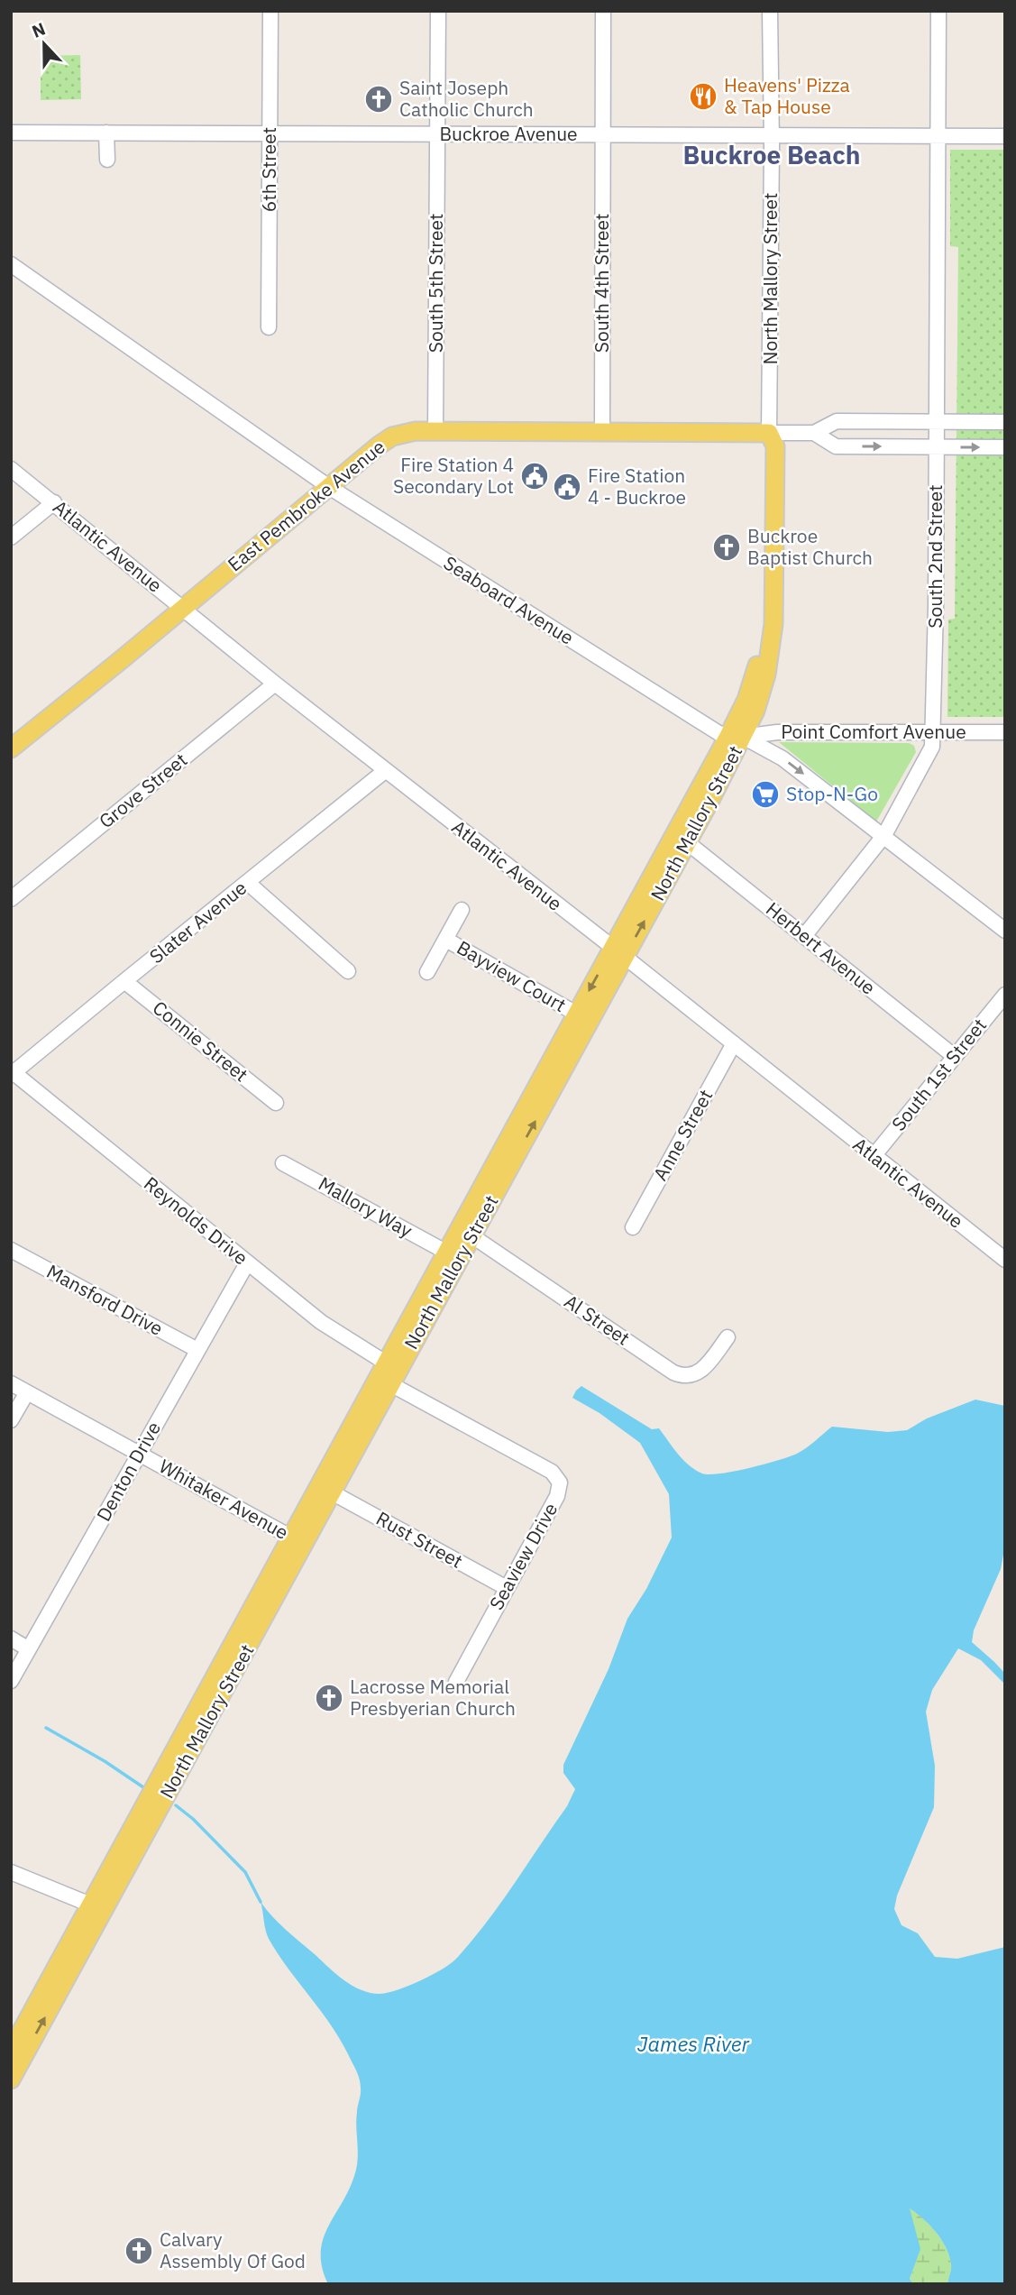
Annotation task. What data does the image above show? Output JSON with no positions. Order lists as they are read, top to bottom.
{
  "streets": {
    "main road": ["North Mallory Street", "East Pembroke Avenue"],
    "street": [
      "Buckroe Avenue",
      "6th Street",
      "South 5th Street",
      "South 4th Street",
      "Atlantic Avenue",
      "South 2nd Street",
      "Seaboard Avenue",
      "Point Comfort Avenue",
      "Grove Street",
      "Slater Avenue",
      "Herbert Avenue",
      "Bayview Court",
      "Connie Street",
      "South 1st Street",
      "Anne Street",
      "Mallory Way",
      "Reynolds Drive",
      "Mansford Drive",
      "Al Street",
      "Denton Drive",
      "Whitaker Avenue",
      "Rust Street",
      "Seaview Drive"
    ]
  },
  "crossings": [
    ["Buckroe Avenue", "6th Street"],
    ["Buckroe Avenue", "North Mallory Street"],
    ["Buckroe Avenue", "South 5th Street"],
    ["Buckroe Avenue", "South 4th Street"],
    ["Buckroe Avenue", "South 2nd Street"],
    ["North Mallory Street", "East Pembroke Avenue"],
    ["North Mallory Street", "Atlantic Avenue"],
    ["North Mallory Street", "Seaboard Avenue"],
    ["North Mallory Street", "Point Comfort Avenue"],
    ["North Mallory Street", "Herbert Avenue"],
    ["North Mallory Street", "Bayview Court"],
    ["North Mallory Street", "Mallory Way"],
    ["North Mallory Street", "Reynolds Drive"],
    ["North Mallory Street", "Al Street"],
    ["North Mallory Street", "Whitaker Avenue"],
    ["North Mallory Street", "Rust Street"],
    ["North Mallory Street", "Seaview Drive"],
    ["South 5th Street", "East Pembroke Avenue"],
    ["South 4th Street", "East Pembroke Avenue"],
    ["East Pembroke Avenue", "Atlantic Avenue"],
    ["East Pembroke Avenue", "South 2nd Street"],
    ["East Pembroke Avenue", "Seaboard Avenue"],
    ["Atlantic Avenue", "Grove Street"],
    ["Atlantic Avenue", "Slater Avenue"],
    ["Atlantic Avenue", "South 1st Street"],
    ["Atlantic Avenue", "Anne Street"],
    ["South 2nd Street", "Seaboard Avenue"],
    ["South 2nd Street", "Point Comfort Avenue"],
    ["South 2nd Street", "Herbert Avenue"],
    ["Seaboard Avenue", "Point Comfort Avenue"],
    ["Slater Avenue", "Connie Street"],
    ["Slater Avenue", "Reynolds Drive"],
    ["Herbert Avenue", "South 1st Street"],
    ["Reynolds Drive", "Denton Drive"],
    ["Reynolds Drive", "Seaview Drive"],
    ["Mansford Drive", "Denton Drive"],
    ["Denton Drive", "Whitaker Avenue"],
    ["Rust Street", "Seaview Drive"]
  ],
  "districts": ["Buckroe Beach"],
  "water": ["James River"],
  "places": {
    "restaurant": ["Heavens' Pizza & Tap House"],
    "church": [
      "Saint Joseph Catholic Church",
      "Buckroe Baptist Church",
      "Lacrosse Memorial Presbyerian Church",
      "Calvary Assembly Of God"
    ],
    "public building": ["Fire Station 4 Secondary Lot", "Fire Station 4 - Buckroe"],
    "supermarket": ["Stop-N-Go"]
  },
  "north": "top"
}
